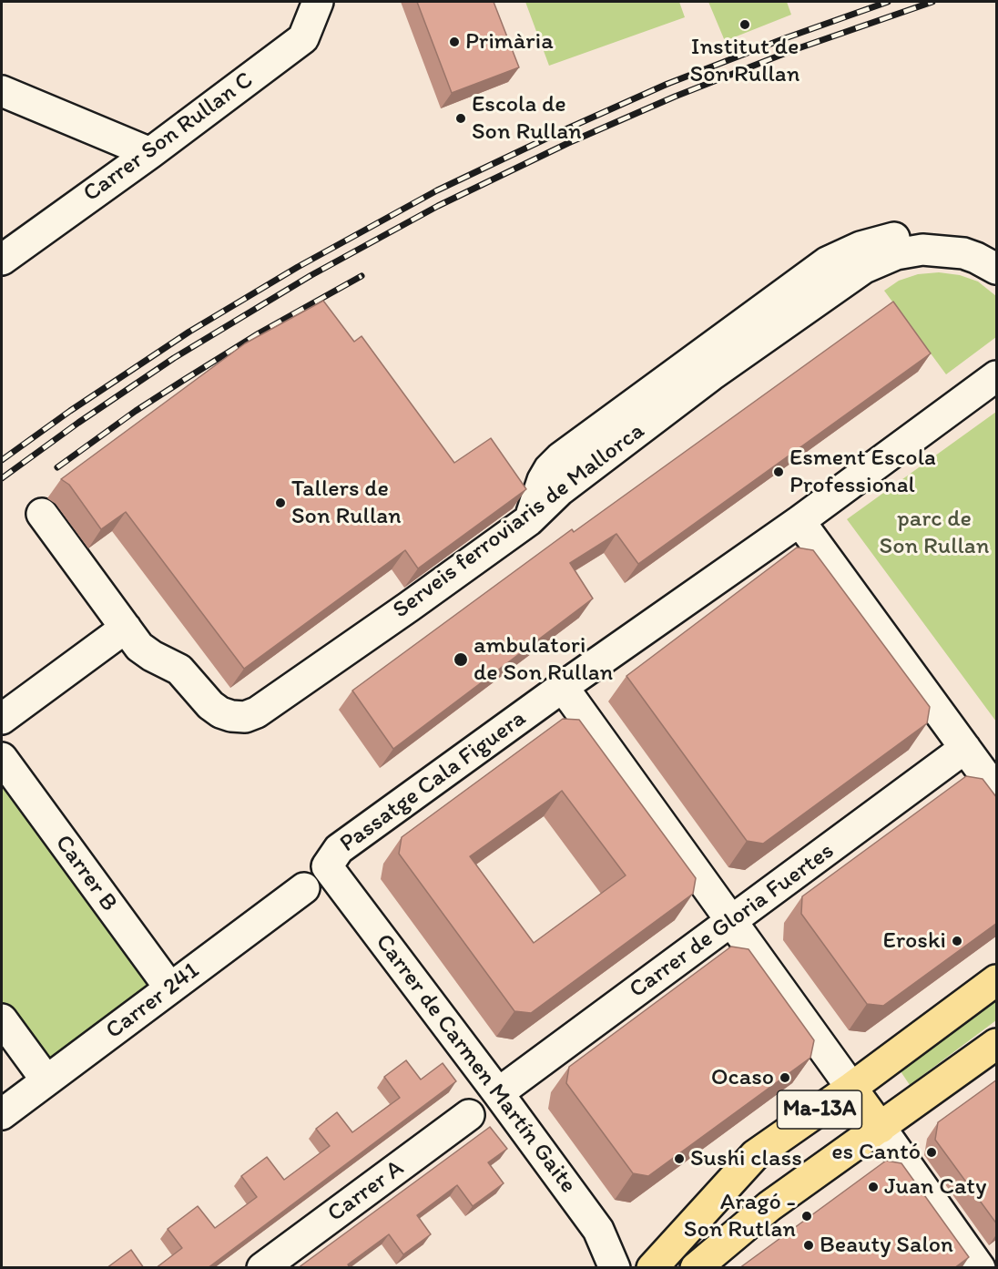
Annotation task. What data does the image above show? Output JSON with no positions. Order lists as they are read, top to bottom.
{
  "streets": {
    "main road": ["Ma-13A"],
    "street": [
      "Carrer Son Rullan C",
      "Serveis ferroviaris de Mallorca",
      "Passatge Cala Figuera",
      "Carrer B",
      "Carrer de Gloria Fuertes",
      "Carrer 241",
      "Carrer de Carmen Martín Gaite",
      "Carrer A"
    ]
  },
  "crossings": [
    ["Passatge Cala Figuera", "Carrer de Carmen Martín Gaite"],
    ["Carrer B", "Carrer 241"],
    ["Carrer de Gloria Fuertes", "Carrer de Carmen Martín Gaite"]
  ],
  "parks": ["parc de Son Rullan"],
  "places": [
    "Institut de Son Rullan",
    "Primària",
    "Escola de Son Rullan",
    "Esment Escola Professional",
    "Tallers de Son Rullan",
    "ambulatori de Son Rullan",
    "Eroski",
    "Ocaso",
    "es Cantó",
    "Sushi class",
    "Juan Caty",
    "Aragó - Son Rutlan",
    "Beauty Salon"
  ]
}
